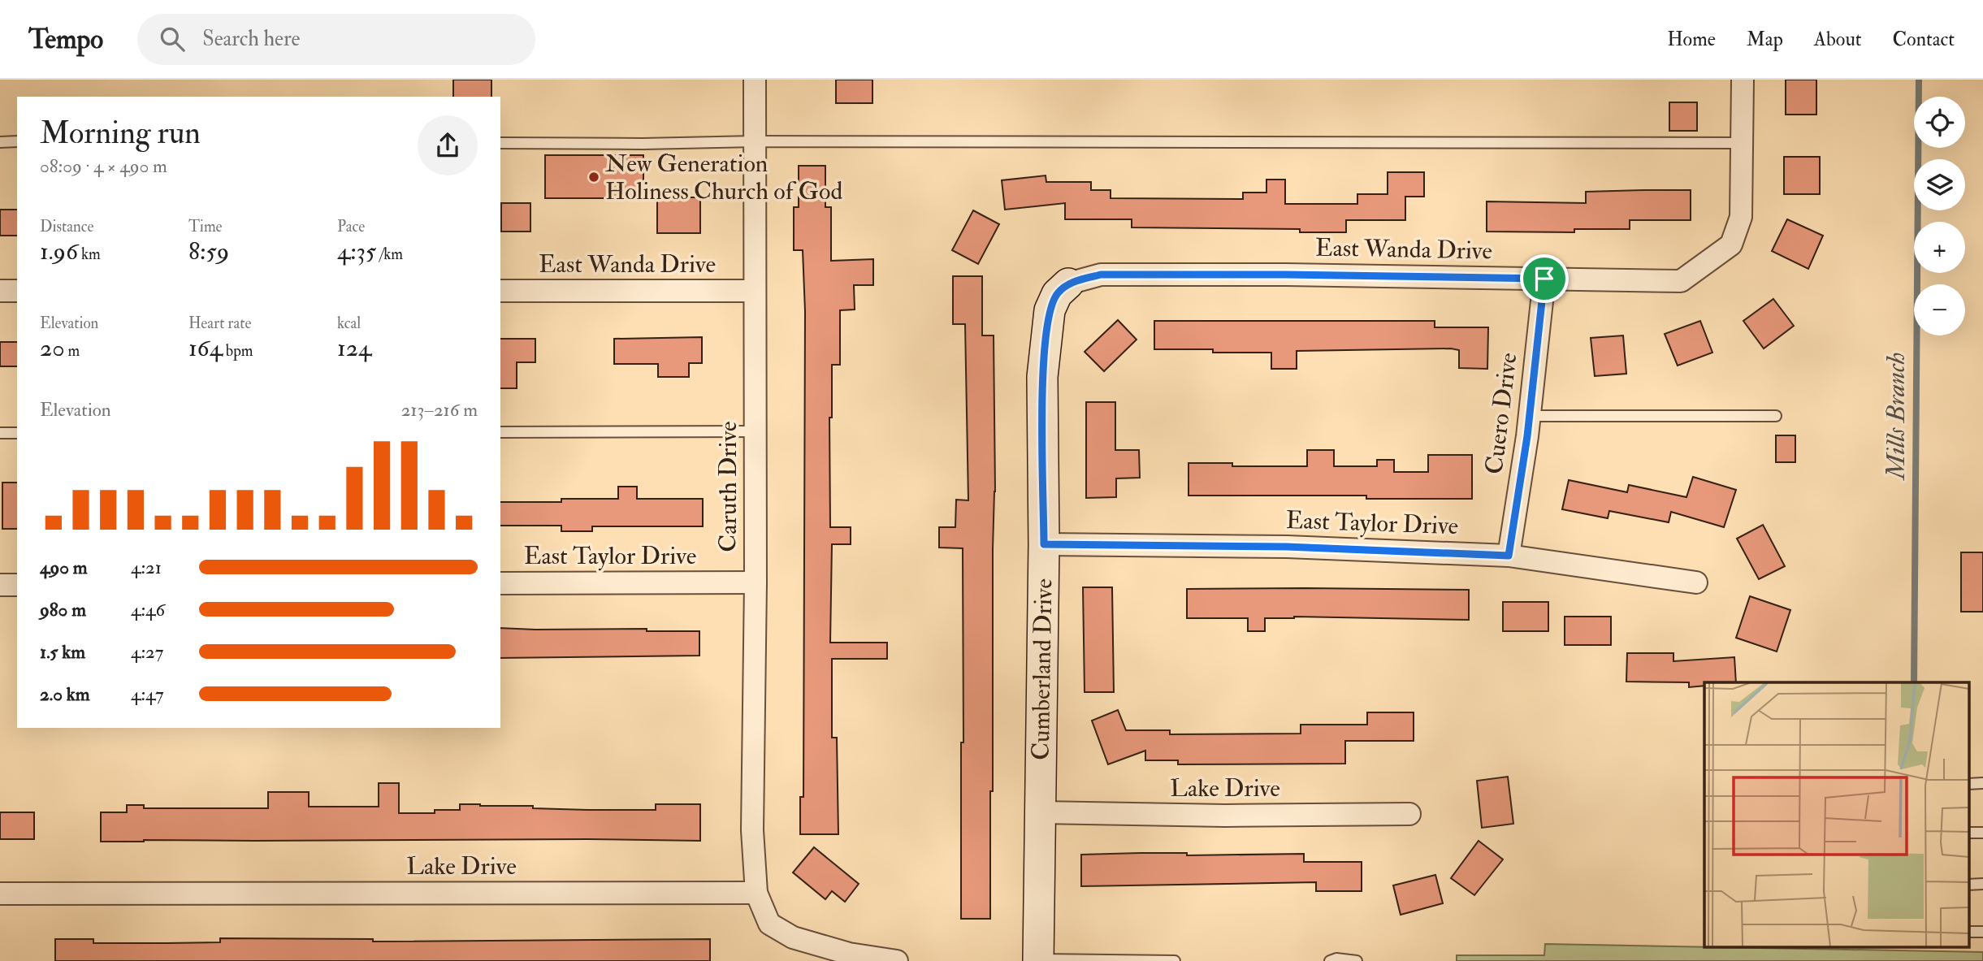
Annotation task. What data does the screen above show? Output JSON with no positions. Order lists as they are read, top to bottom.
{
  "streets": {
    "street": [
      "East Wanda Drive",
      "Cuero Drive",
      "Caruth Drive",
      "East Taylor Drive",
      "Cumberland Drive",
      "Lake Drive"
    ]
  },
  "crossings": [
    ["East Wanda Drive", "Cuero Drive"],
    ["East Wanda Drive", "Caruth Drive"],
    ["East Wanda Drive", "Cumberland Drive"],
    ["Cuero Drive", "East Taylor Drive"],
    ["Caruth Drive", "East Taylor Drive"],
    ["Caruth Drive", "Lake Drive"],
    ["East Taylor Drive", "Cumberland Drive"],
    ["Cumberland Drive", "Lake Drive"]
  ],
  "water": ["Mills Branch"],
  "places": ["New Generation Holiness Church of God"],
  "page": {
    "header": "Tempo",
    "search": "Search here",
    "nav": [
      "Home",
      "Map",
      "About",
      "Contact"
    ],
    "map_buttons": ["+", "−"],
    "heading": ["Morning run", "08:09 · 4 × 490 m"],
    "stats": [
      ["Distance", "1.96 km"],
      ["Time", "8:59"],
      ["Pace", "4:35 /km"],
      ["Elevation", "20 m"],
      ["Heart rate", "164 bpm"],
      ["kcal", "124"]
    ],
    "chart": ["Elevation", "213–216 m"],
    "list": [
      {
        "name": "490 m",
        "note": "4:21"
      },
      {
        "name": "980 m",
        "note": "4:46"
      },
      {
        "name": "1.5 km",
        "note": "4:27"
      },
      {
        "name": "2.0 km",
        "note": "4:47"
      }
    ]
  }
}
